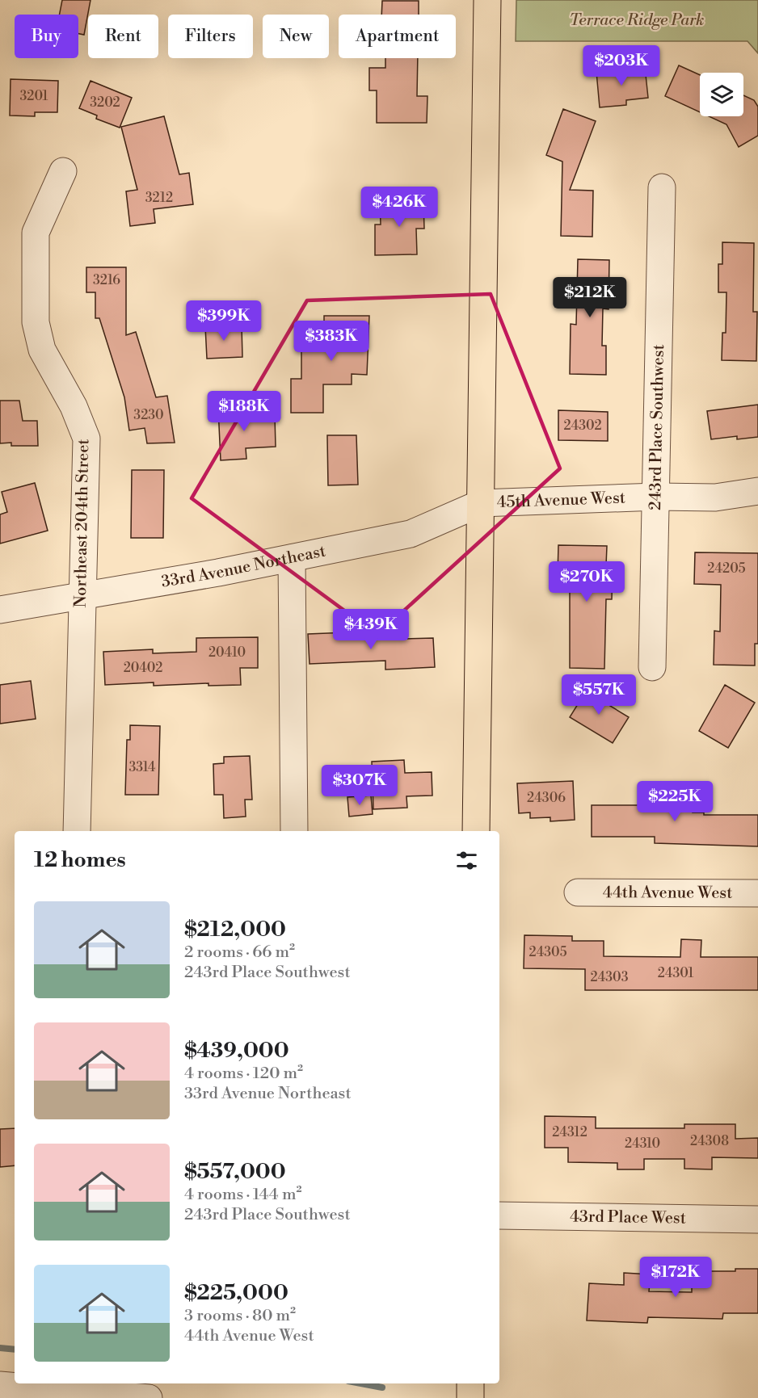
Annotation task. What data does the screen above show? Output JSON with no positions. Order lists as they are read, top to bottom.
{
  "streets": {
    "street": [
      "243rd Place Southwest",
      "45th Avenue West",
      "Northeast 204th Street",
      "33rd Avenue Northeast",
      "44th Avenue West",
      "43rd Place West"
    ]
  },
  "crossings": [
    ["243rd Place Southwest", "45th Avenue West"],
    ["45th Avenue West", "33rd Avenue Northeast"],
    ["Northeast 204th Street", "33rd Avenue Northeast"]
  ],
  "parks": ["Terrace Ridge Park"],
  "house_numbers": [
    "3201",
    "3202",
    "3212",
    "3216",
    "3230",
    "24302",
    "24205",
    "20410",
    "20402",
    "3314",
    "24306",
    "24305",
    "24301",
    "24303",
    "24312",
    "24308",
    "24310"
  ],
  "page": {
    "chip": [
      "Buy",
      "Rent",
      "Filters",
      "New",
      "Apartment"
    ],
    "price": [
      "$203K",
      "$426K",
      "$212K",
      "$399K",
      "$383K",
      "$188K",
      "$270K",
      "$439K",
      "$557K",
      "$307K",
      "$225K",
      "$172K"
    ],
    "heading": "12 homes",
    "list": [
      {
        "name": "$212,000",
        "note": "2 rooms · 66 m² · 243rd Place Southwest"
      },
      {
        "name": "$439,000",
        "note": "4 rooms · 120 m² · 33rd Avenue Northeast"
      },
      {
        "name": "$557,000",
        "note": "4 rooms · 144 m² · 243rd Place Southwest"
      },
      {
        "name": "$225,000",
        "note": "3 rooms · 80 m² · 44th Avenue West"
      }
    ]
  }
}
